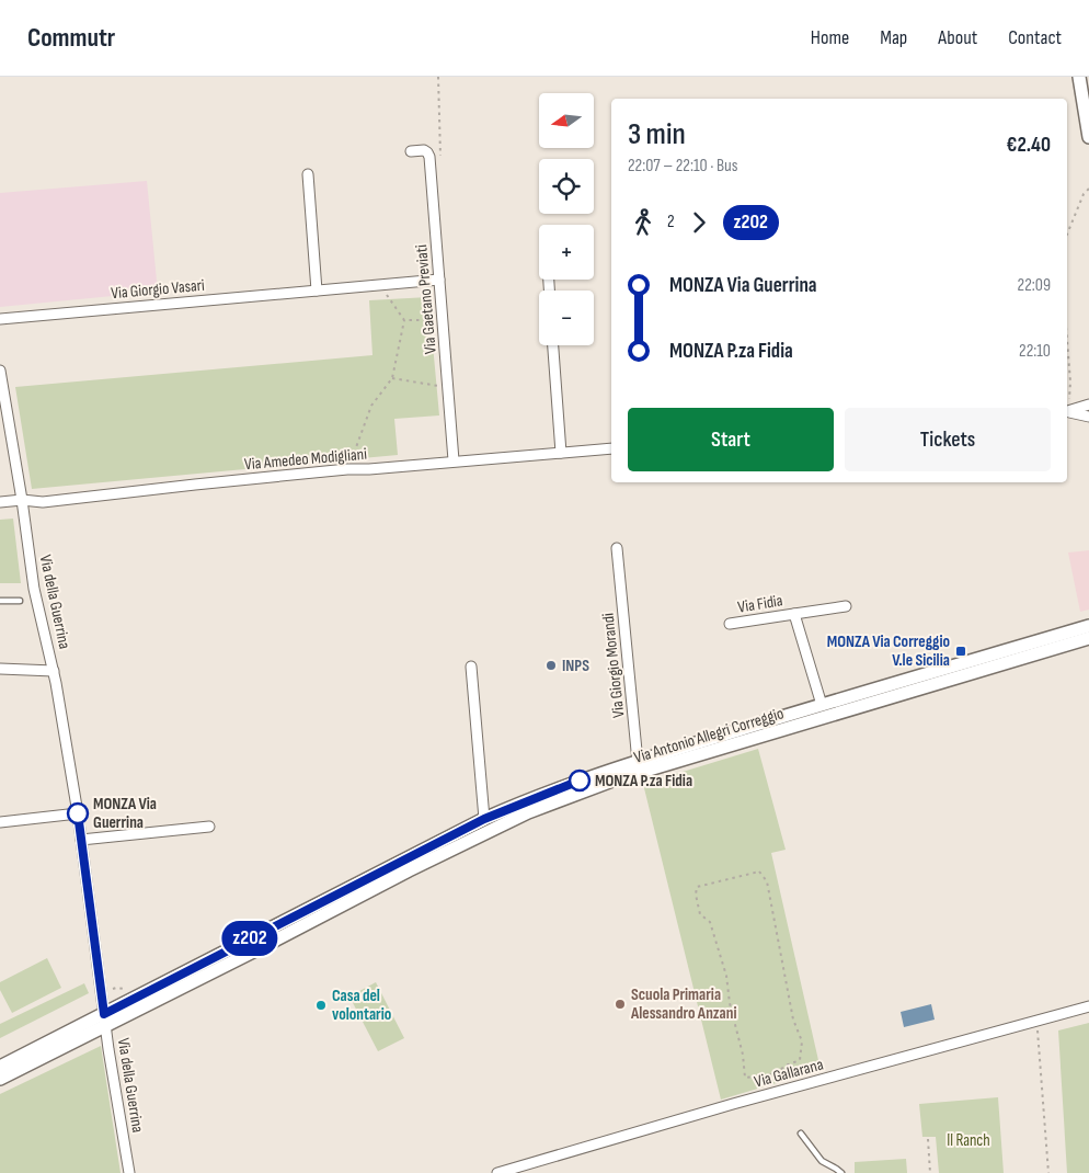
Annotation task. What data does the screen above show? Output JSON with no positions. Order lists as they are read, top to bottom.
{
  "streets": {
    "street": [
      "Via Giorgio Vasari",
      "Via Gaetano Previati",
      "Via Amedeo Modigliani",
      "Via della Guerrina",
      "Via Fidia",
      "Via Giorgio Morandi",
      "Via Antonio Allegri Correggio",
      "Via Gallarana"
    ]
  },
  "crossings": [
    ["Via Giorgio Vasari", "Via Gaetano Previati"],
    ["Via Gaetano Previati", "Via Amedeo Modigliani"],
    ["Via Amedeo Modigliani", "Via della Guerrina"],
    ["Via della Guerrina", "Via Antonio Allegri Correggio"],
    ["Via Fidia", "Via Antonio Allegri Correggio"],
    ["Via Giorgio Morandi", "Via Antonio Allegri Correggio"]
  ],
  "parks": ["Il Ranch"],
  "places": {
    "transit": ["MONZA Via Correggio V.le Sicilia"],
    "other": [
      "INPS",
      "MONZA P.za Fidia",
      "MONZA Via Guerrina",
      "Scuola Primaria Alessandro Anzani",
      "Casa del volontario"
    ]
  },
  "lines": ["bus line z202"],
  "north": "left",
  "page": {
    "header": "Commutr",
    "nav": [
      "Home",
      "Map",
      "About",
      "Contact"
    ],
    "on_map": "z202",
    "map_buttons": ["+", "−"],
    "heading": ["3 min", "22:07 – 22:10 · Bus", "€2.40"],
    "legs": ["2", "z202"],
    "list": [
      {
        "name": "MONZA Via Guerrina",
        "value": "22:09"
      },
      {
        "name": "MONZA P.za Fidia",
        "value": "22:10"
      }
    ],
    "buttons": ["Start", "Tickets"]
  }
}
